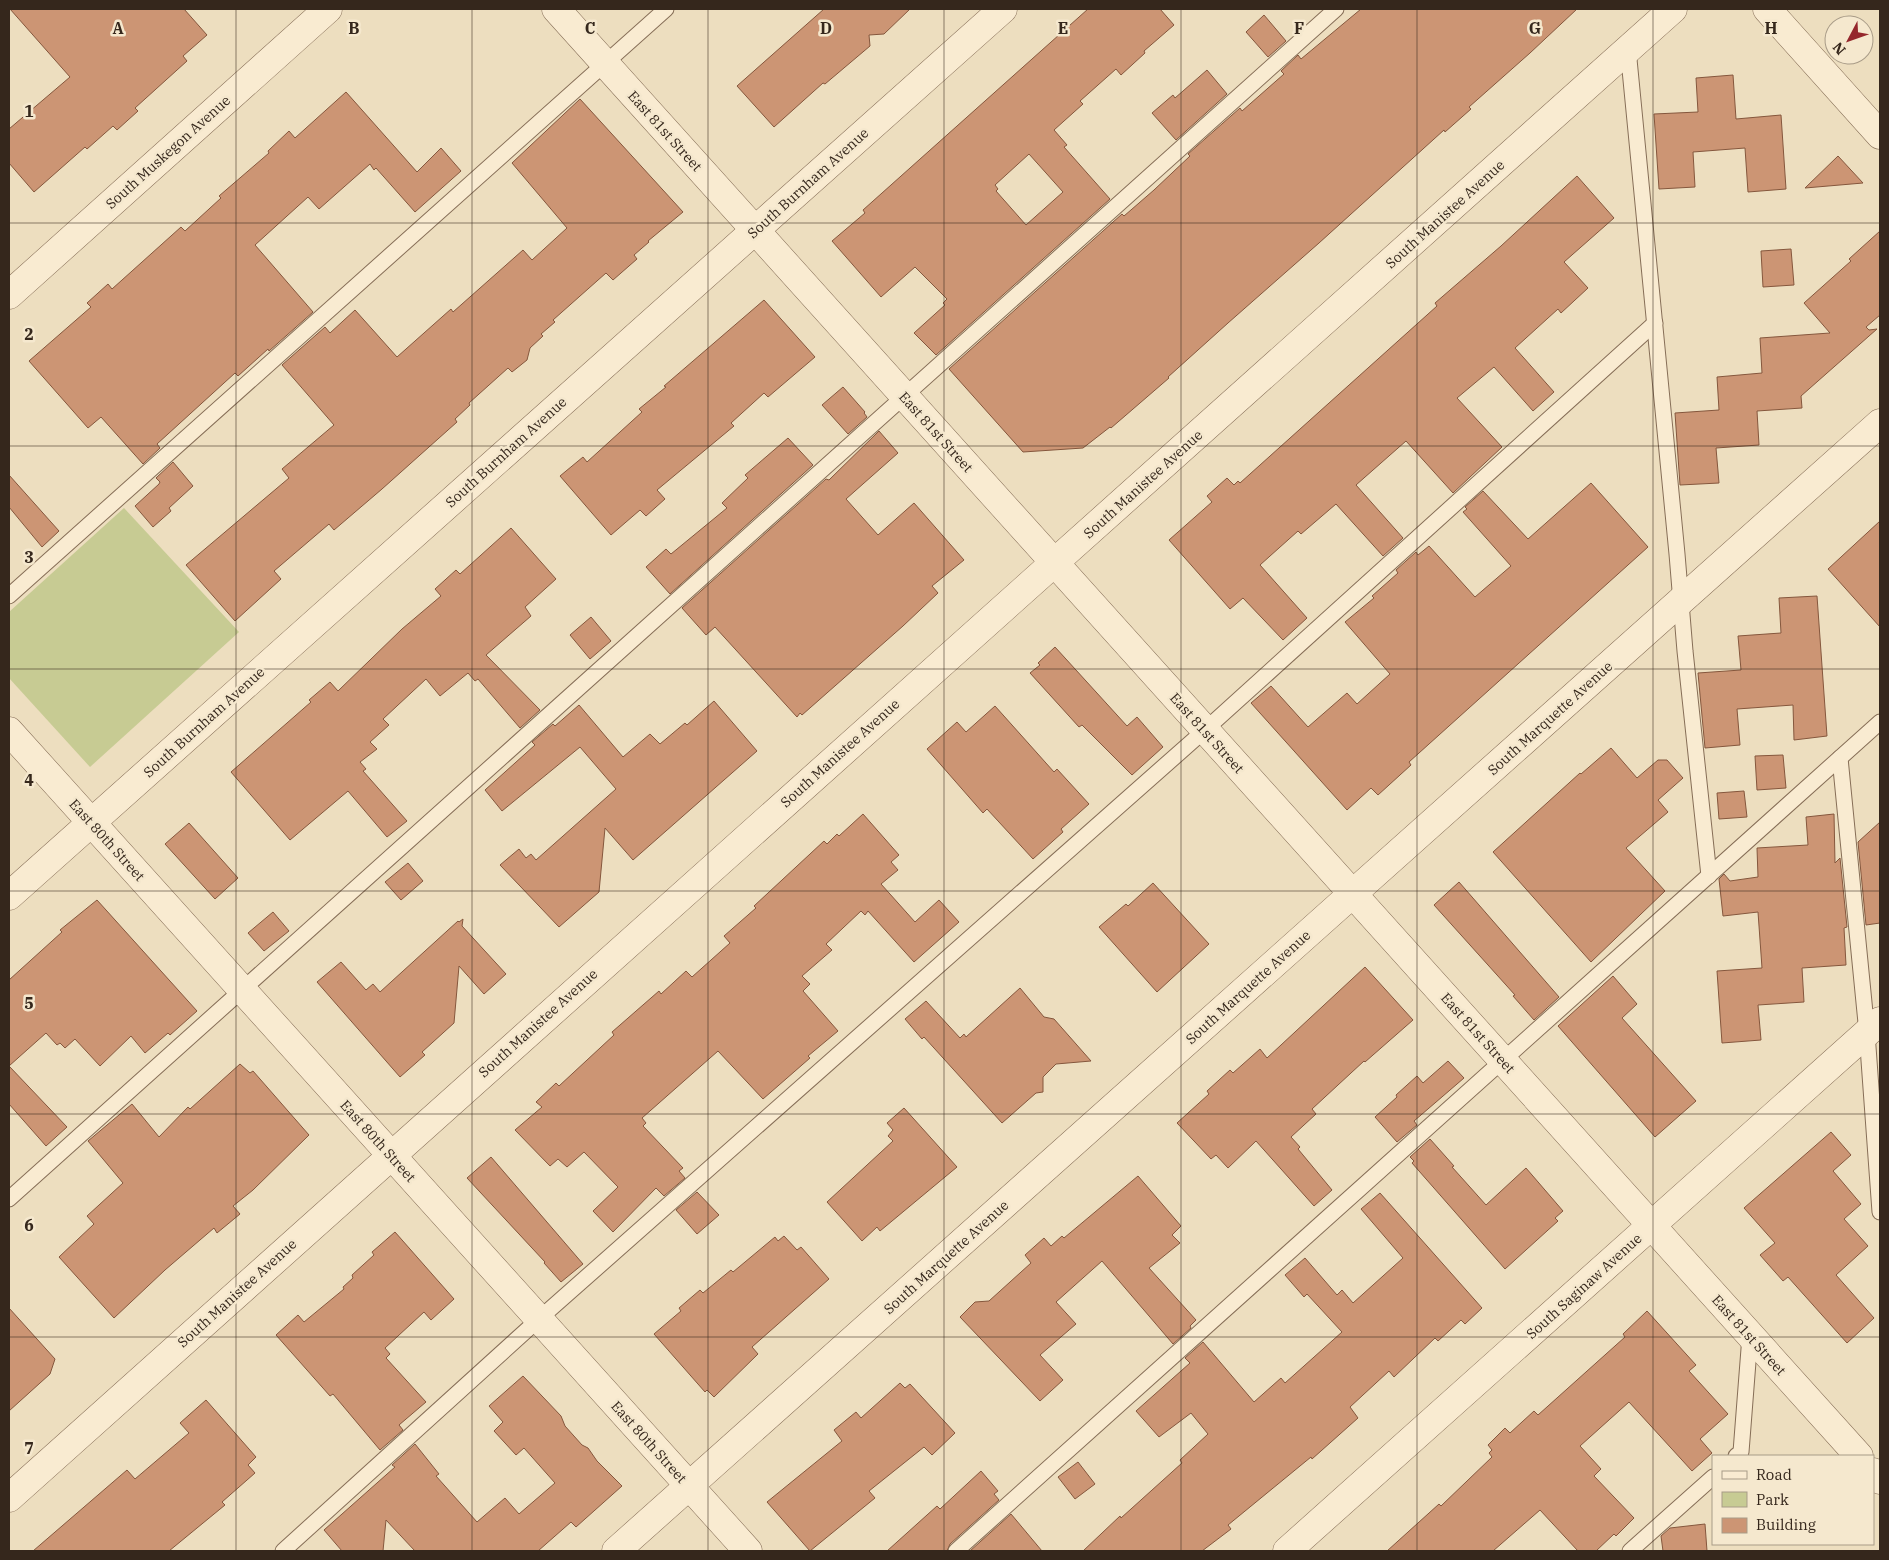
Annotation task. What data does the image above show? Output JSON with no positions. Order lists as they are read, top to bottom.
{
  "streets": {
    "street": [
      "East 81st Street",
      "South Muskegon Avenue",
      "South Burnham Avenue",
      "South Manistee Avenue",
      "South Marquette Avenue",
      "East 80th Street",
      "South Saginaw Avenue"
    ]
  },
  "crossings": [
    ["East 81st Street", "South Burnham Avenue"],
    ["East 81st Street", "South Manistee Avenue"],
    ["East 81st Street", "South Marquette Avenue"],
    ["East 81st Street", "South Saginaw Avenue"],
    ["South Burnham Avenue", "East 80th Street"],
    ["South Manistee Avenue", "East 80th Street"],
    ["South Marquette Avenue", "East 80th Street"]
  ],
  "legend": ["Road", "Park", "Building"],
  "north": "bottom left",
  "grid": {
    "columns": [
      "A",
      "B",
      "C",
      "D",
      "E",
      "F",
      "G",
      "H"
    ],
    "rows": [
      "1",
      "2",
      "3",
      "4",
      "5",
      "6",
      "7"
    ]
  }
}
